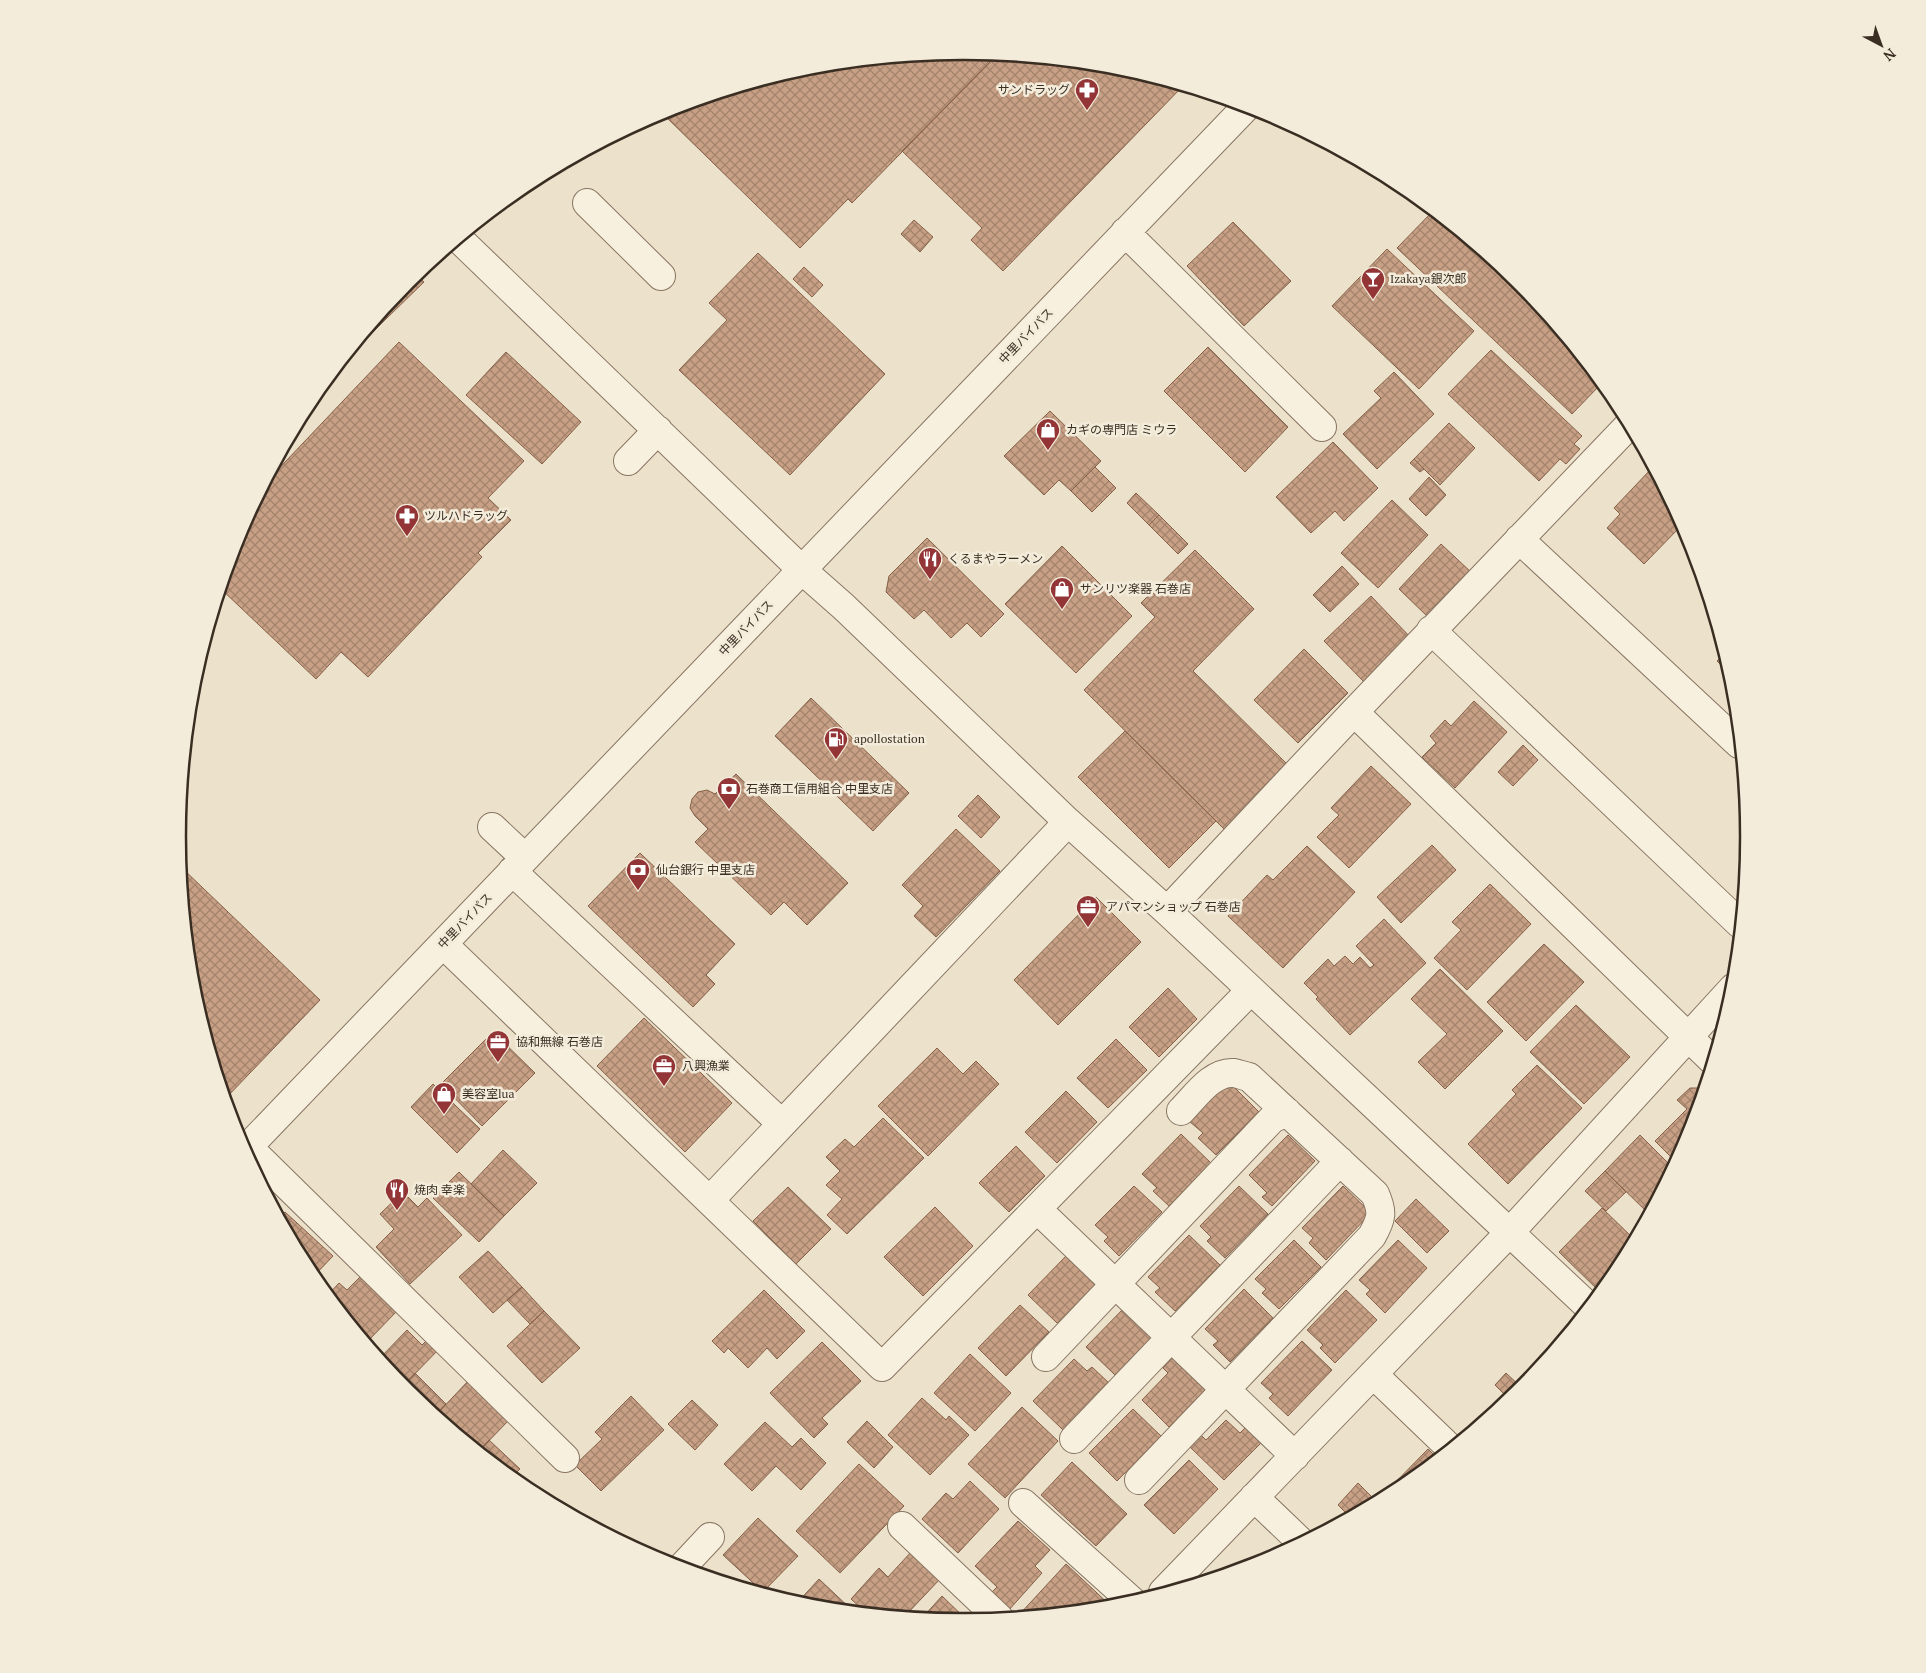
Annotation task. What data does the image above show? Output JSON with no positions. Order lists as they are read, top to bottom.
{
  "streets": {
    "street": ["中里バイパス"]
  },
  "places": {
    "pharmacy": ["サンドラッグ", "ツルハドラッグ"],
    "bar": ["Izakaya銀次郎"],
    "shop": ["カギの専門店 ミウラ", "サンリツ楽器 石巻店", "美容室lua"],
    "restaurant": ["くるまやラーメン", "焼肉 幸楽"],
    "fuel station": ["apollostation"],
    "bank": ["石巻商工信用組合 中里支店", "仙台銀行 中里支店"],
    "office": ["アパマンショップ 石巻店", "協和無線 石巻店", "八興漁業"]
  },
  "north": "bottom right"
}
